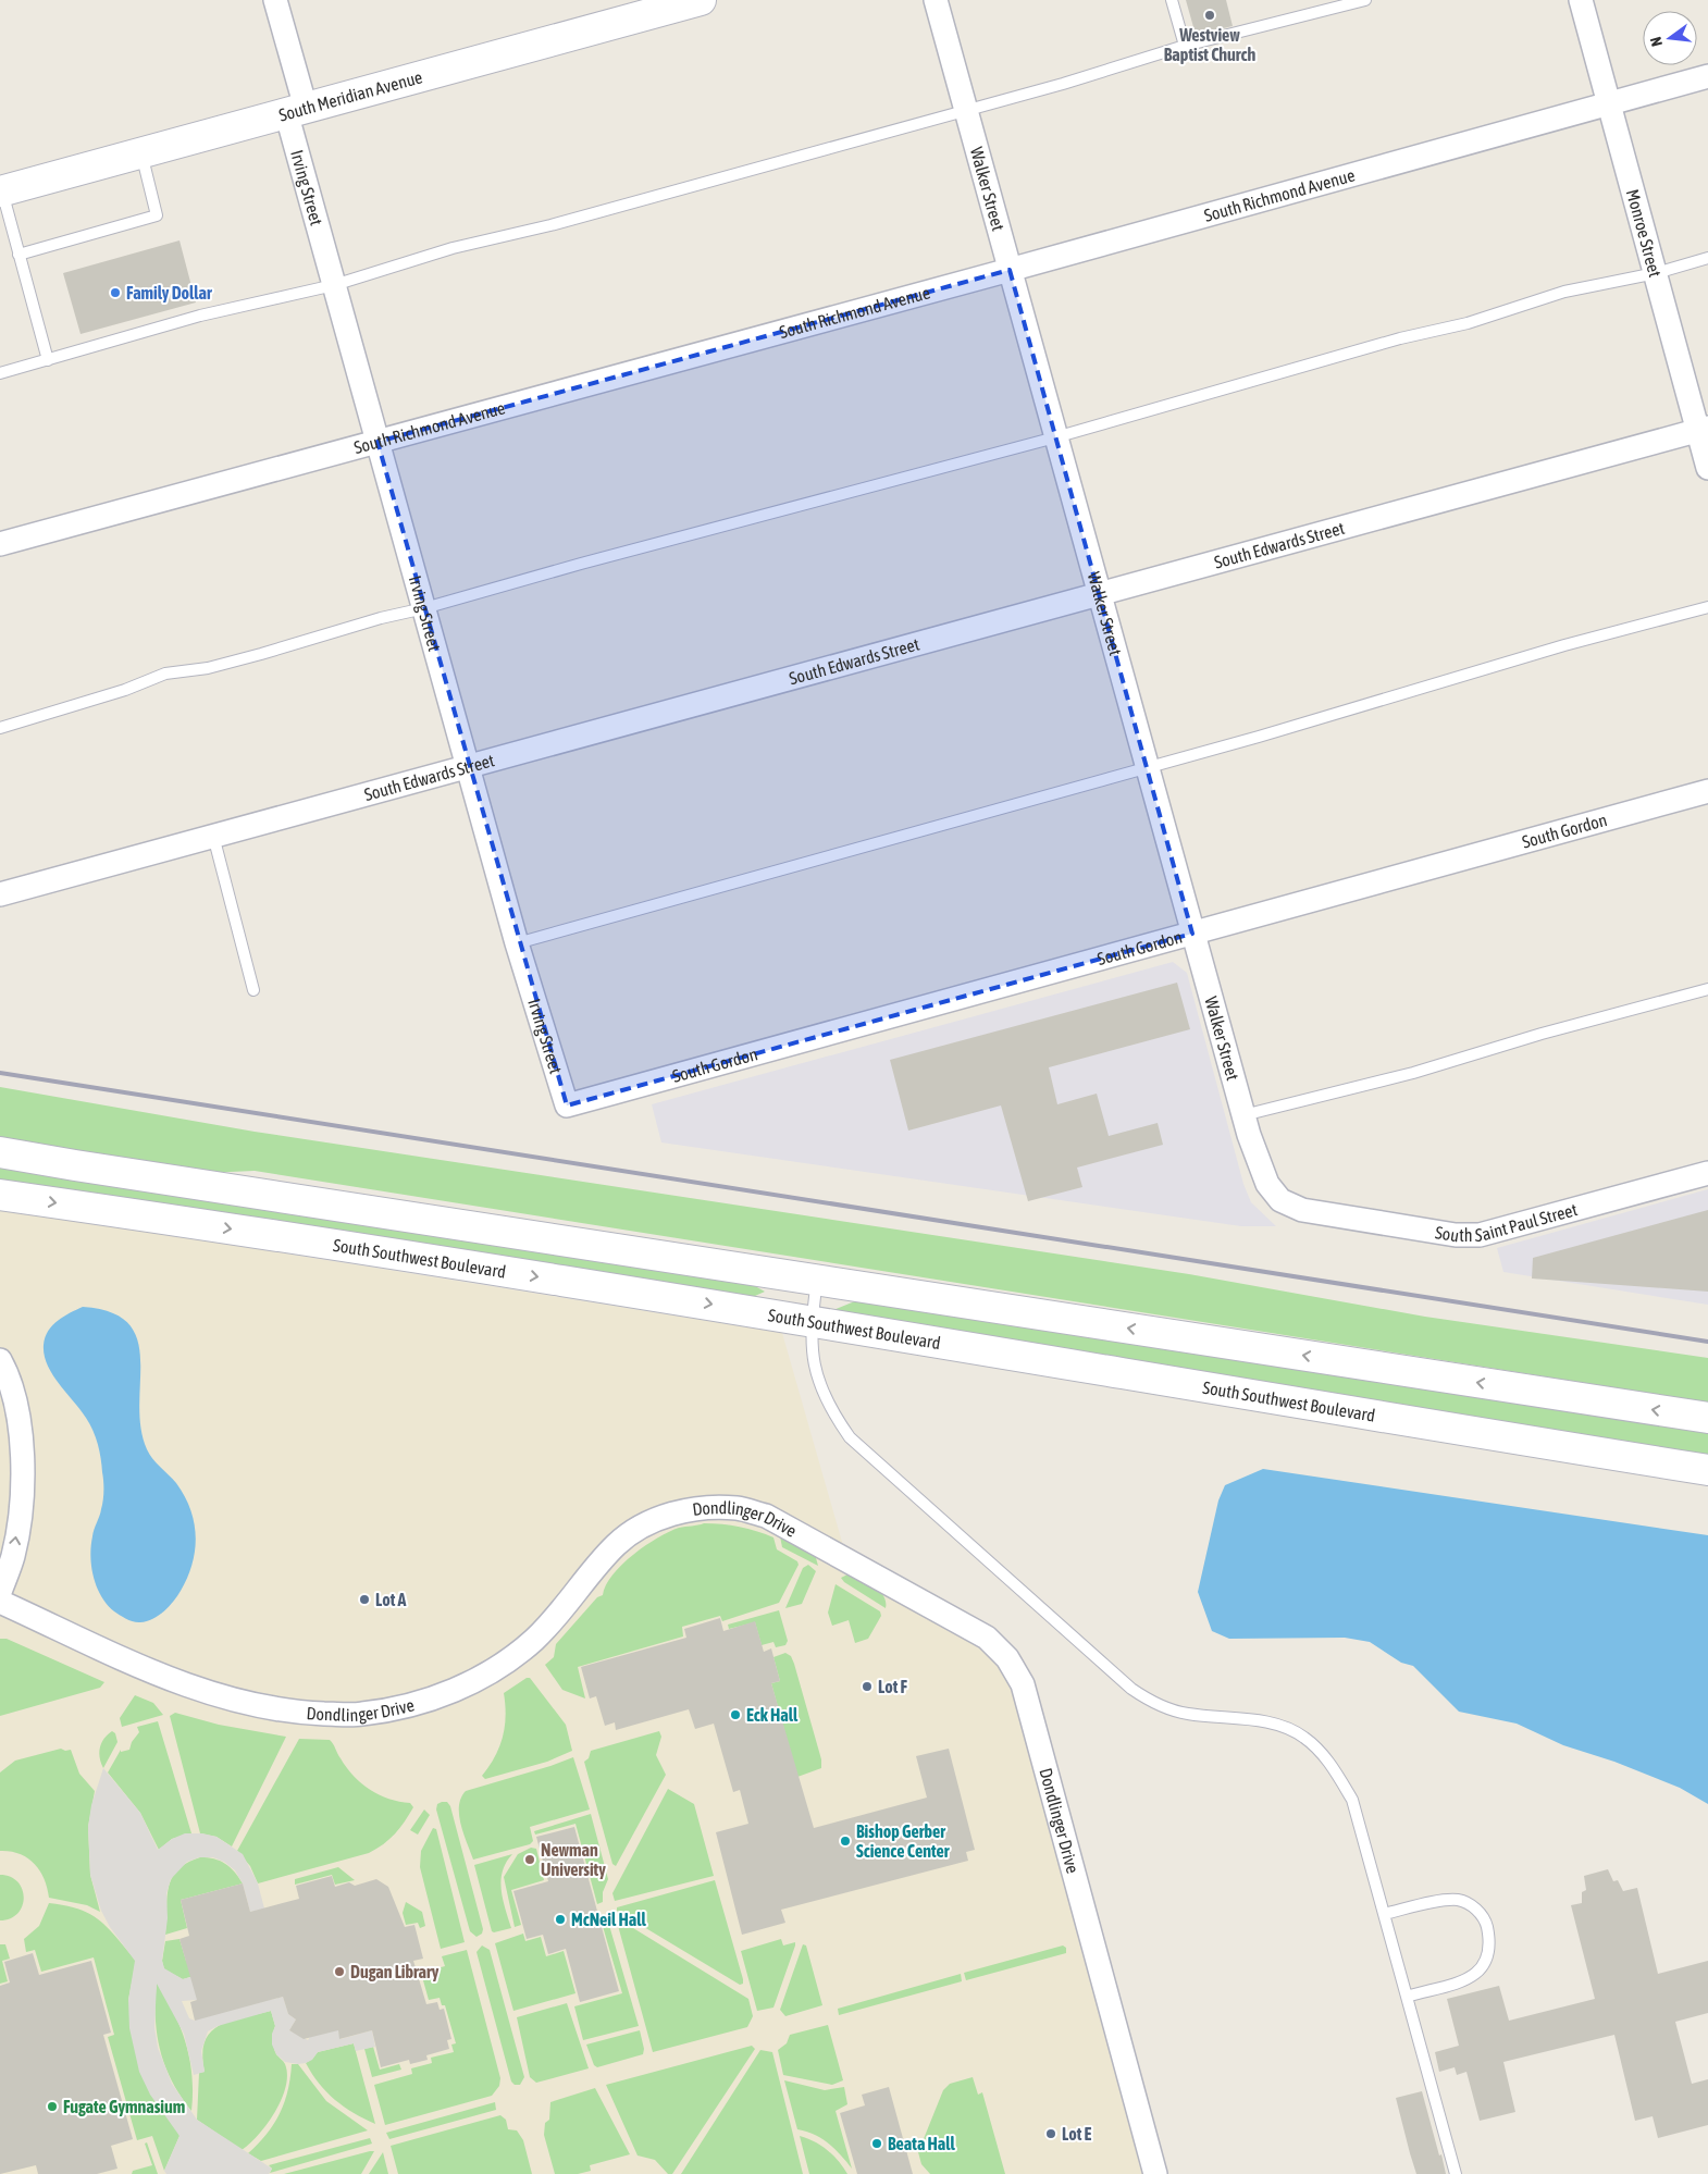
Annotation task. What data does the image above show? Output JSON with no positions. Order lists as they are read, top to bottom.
{
  "streets": {
    "main road": ["South Meridian Avenue", "South Southwest Boulevard"],
    "street": [
      "Irving Street",
      "Walker Street",
      "South Richmond Avenue",
      "Monroe Street",
      "South Edwards Street",
      "South Gordon",
      "South Saint Paul Street",
      "Dondlinger Drive"
    ]
  },
  "crossings": [
    ["South Meridian Avenue", "Irving Street"],
    ["Irving Street", "South Richmond Avenue"],
    ["Irving Street", "South Edwards Street"],
    ["Irving Street", "South Gordon"],
    ["Walker Street", "South Richmond Avenue"],
    ["Walker Street", "South Edwards Street"],
    ["Walker Street", "South Gordon"],
    ["Walker Street", "South Saint Paul Street"],
    ["South Richmond Avenue", "Monroe Street"],
    ["Monroe Street", "South Edwards Street"]
  ],
  "places": [
    "Westview Baptist Church",
    "Family Dollar",
    "Lot A",
    "Lot F",
    "Eck Hall",
    "Bishop Gerber Science Center",
    "Newman University",
    "McNeil Hall",
    "Dugan Library",
    "Fugate Gymnasium",
    "Lot E",
    "Beata Hall"
  ],
  "north": "left"
}
